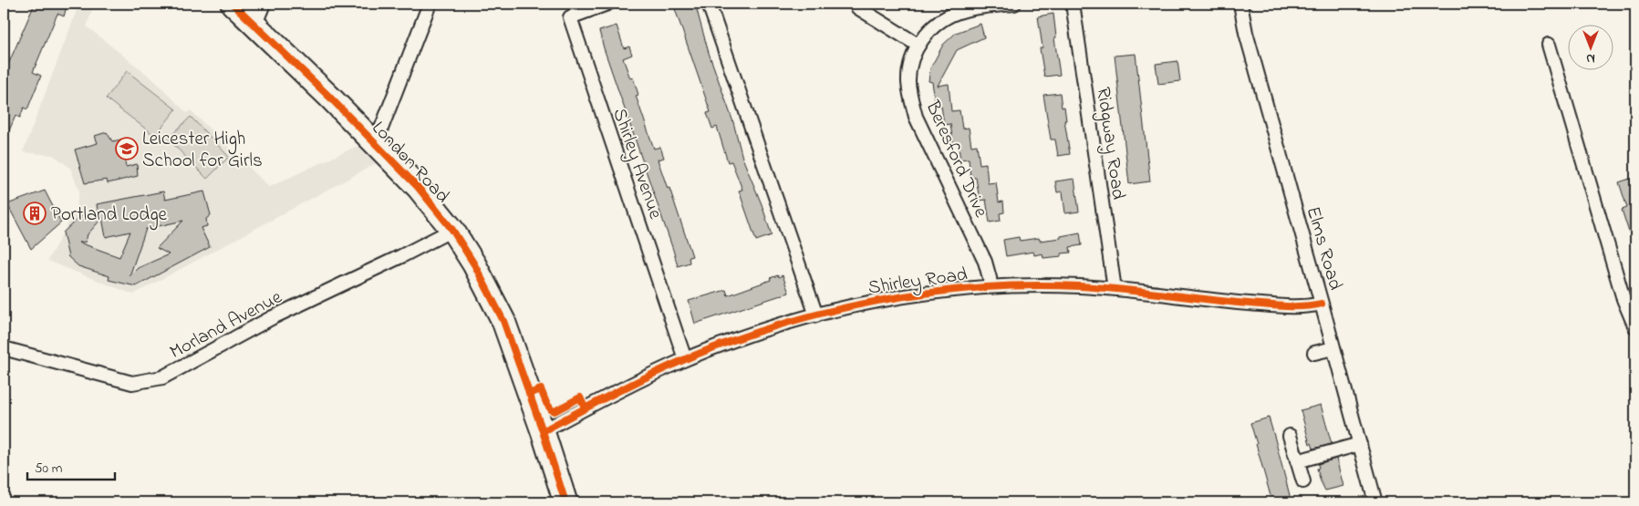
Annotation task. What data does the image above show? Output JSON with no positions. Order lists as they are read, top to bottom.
{
  "streets": {
    "highway": ["London Road"],
    "street": [
      "Ridgway Road",
      "Beresford Drive",
      "Shirley Avenue",
      "Elms Road",
      "Shirley Road",
      "Morland Avenue"
    ]
  },
  "crossings": [
    ["Ridgway Road", "Shirley Road"],
    ["Beresford Drive", "Shirley Road"],
    ["London Road", "Shirley Road"],
    ["London Road", "Morland Avenue"],
    ["Shirley Avenue", "Shirley Road"],
    ["Elms Road", "Shirley Road"]
  ],
  "places": {
    "school or university": ["Leicester High School for Girls"],
    "building": ["Portland Lodge"]
  },
  "scale_bar": "50 m",
  "north": "bottom"
}
